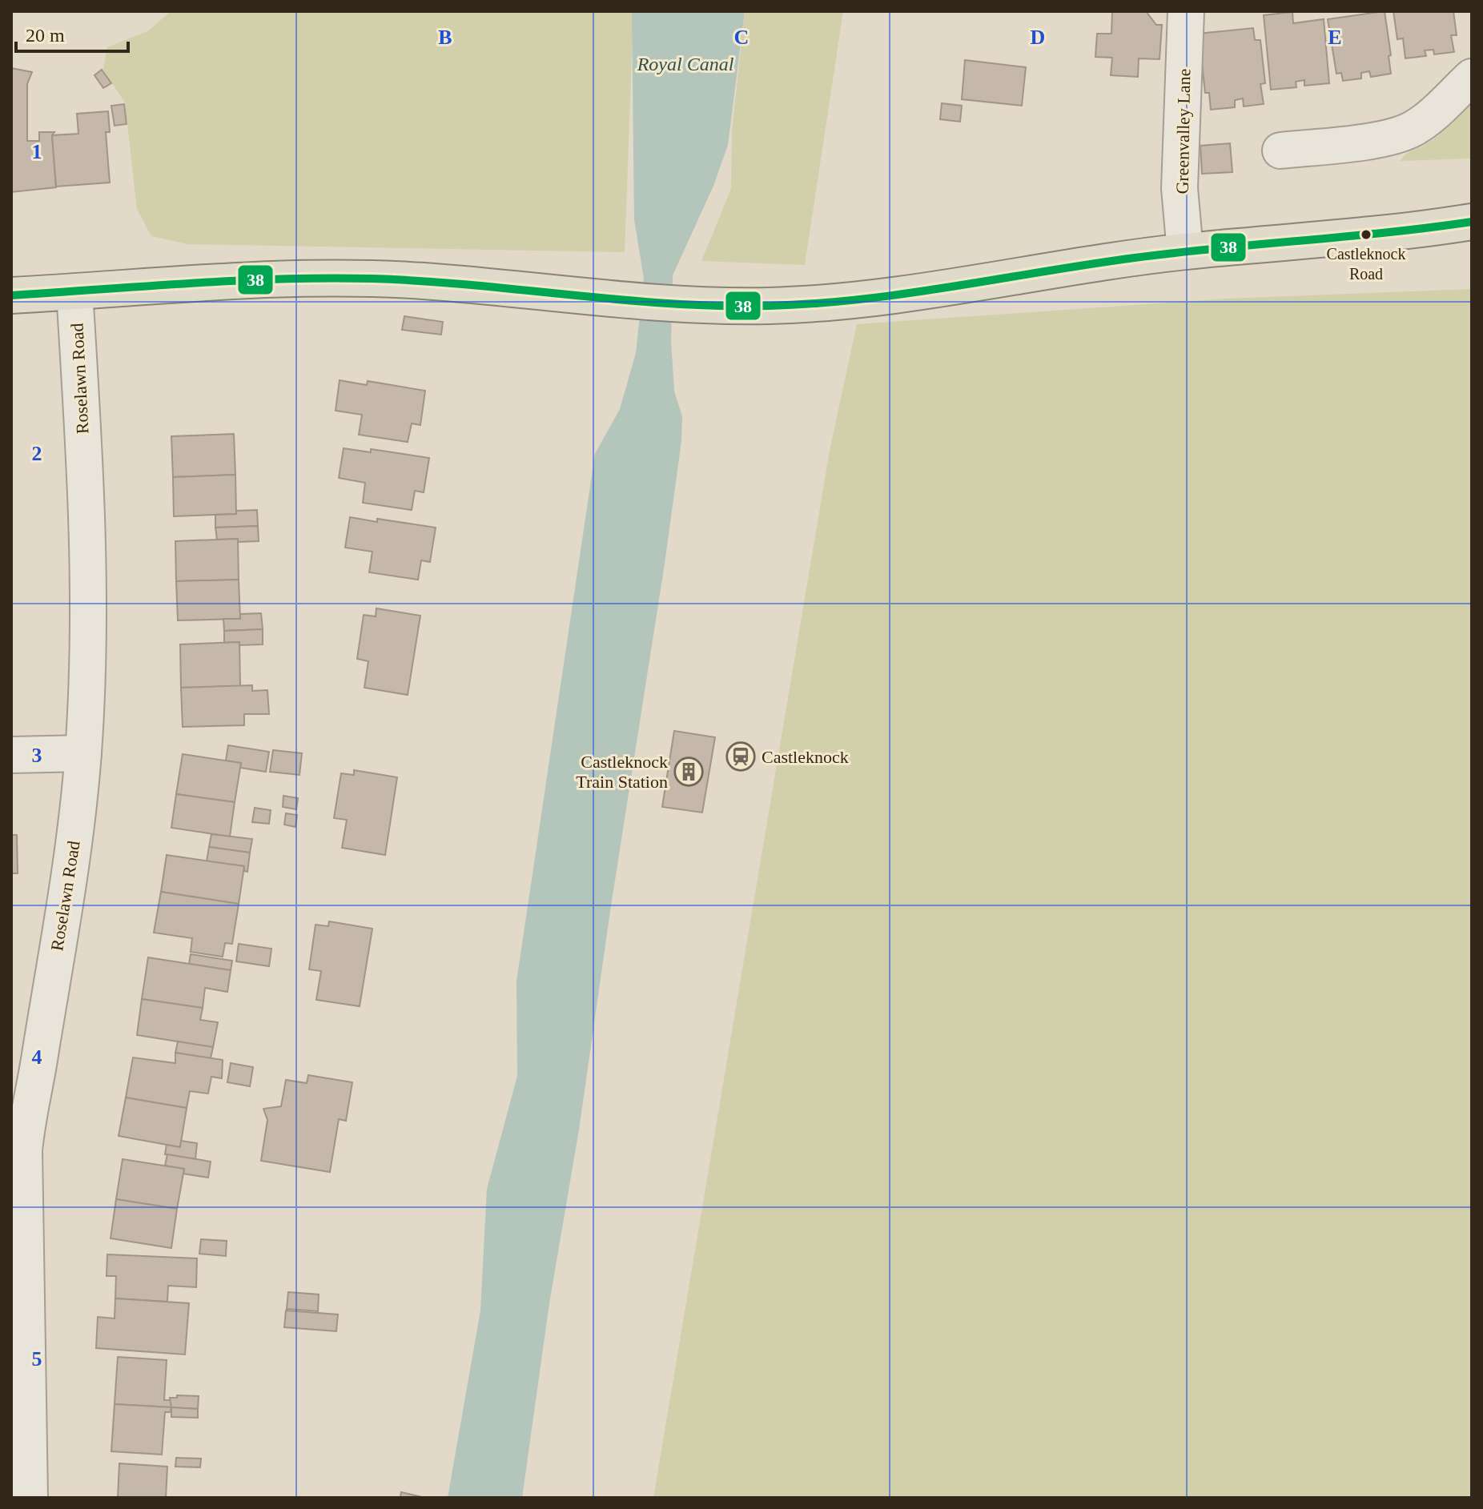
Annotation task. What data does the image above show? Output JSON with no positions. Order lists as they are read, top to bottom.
{
  "streets": {
    "street": ["Greenvalley Lane", "Roselawn Road"]
  },
  "water": ["Royal Canal"],
  "places": {
    "other": ["Castleknock Road"],
    "station": ["Castleknock"],
    "building": ["Castleknock Train Station"]
  },
  "lines": ["transit line 38"],
  "scale_bar": "20 m",
  "grid": {
    "columns": [
      "B",
      "C",
      "D",
      "E"
    ],
    "rows": [
      "1",
      "2",
      "3",
      "4",
      "5"
    ]
  }
}
